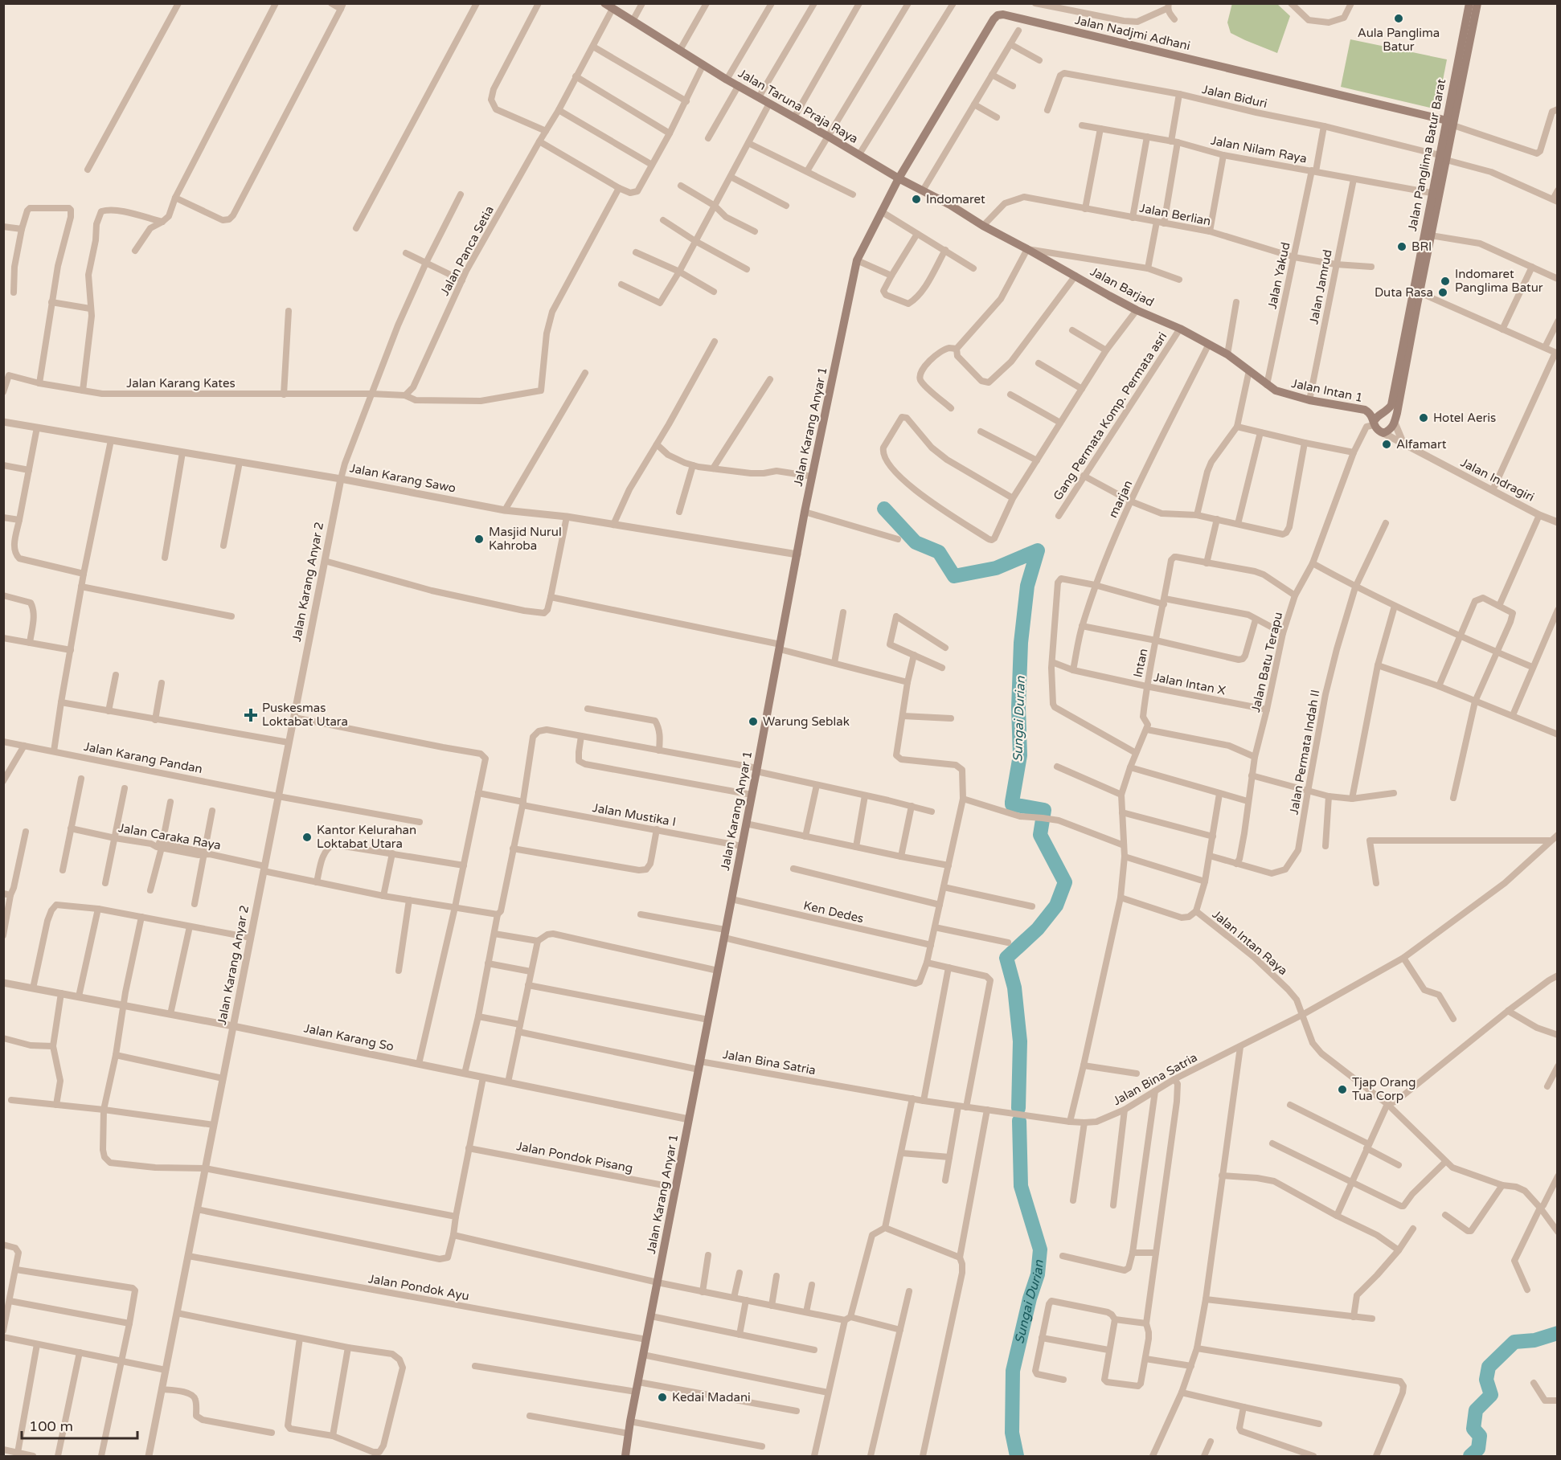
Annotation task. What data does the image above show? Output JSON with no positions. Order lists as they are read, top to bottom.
{
  "streets": {
    "main road": [
      "Jalan Nadjmi Adhani",
      "Jalan Taruna Praja Raya",
      "Jalan Panglima Batur Barat",
      "Jalan Barjad",
      "Jalan Intan 1",
      "Jalan Karang Anyar 1"
    ],
    "street": [
      "Jalan Biduri",
      "Jalan Nilam Raya",
      "Jalan Berlian",
      "Jalan Panca Setia",
      "Jalan Yakud",
      "Jalan Jamrud",
      "Jalan Karang Kates",
      "Gang Permata Komp. Permata asri",
      "Jalan Karang Sawo",
      "Jalan Indragiri",
      "marjan",
      "Jalan Karang Anyar 2",
      "Jalan Batu Terapu",
      "Intan",
      "Jalan Intan X",
      "Jalan Permata Indah II",
      "Jalan Karang Pandan",
      "Jalan Mustika I",
      "Jalan Caraka Raya",
      "Ken Dedes",
      "Jalan Intan Raya",
      "Jalan Karang So",
      "Jalan Bina Satria",
      "Jalan Pondok Pisang",
      "Jalan Pondok Ayu"
    ]
  },
  "crossings": [
    ["Jalan Nadjmi Adhani", "Jalan Taruna Praja Raya"],
    ["Jalan Nadjmi Adhani", "Jalan Panglima Batur Barat"],
    ["Jalan Nadjmi Adhani", "Jalan Karang Anyar 1"],
    ["Jalan Biduri", "Jalan Panglima Batur Barat"],
    ["Jalan Biduri", "Jalan Yakud"],
    ["Jalan Taruna Praja Raya", "Jalan Berlian"],
    ["Jalan Taruna Praja Raya", "Jalan Panca Setia"],
    ["Jalan Taruna Praja Raya", "Jalan Barjad"],
    ["Jalan Taruna Praja Raya", "Jalan Karang Anyar 1"],
    ["Jalan Nilam Raya", "Jalan Panglima Batur Barat"],
    ["Jalan Nilam Raya", "Jalan Yakud"],
    ["Jalan Nilam Raya", "Jalan Jamrud"],
    ["Jalan Panglima Batur Barat", "Jalan Intan 1"],
    ["Jalan Panglima Batur Barat", "Jalan Batu Terapu"],
    ["Jalan Berlian", "Jalan Yakud"],
    ["Jalan Berlian", "Jalan Barjad"],
    ["Jalan Berlian", "Jalan Jamrud"],
    ["Jalan Yakud", "Jalan Intan 1"],
    ["Jalan Barjad", "Jalan Intan 1"],
    ["Jalan Barjad", "Gang Permata Komp. Permata asri"],
    ["Jalan Barjad", "marjan"],
    ["Jalan Jamrud", "Jalan Intan 1"],
    ["Jalan Intan 1", "Jalan Batu Terapu"],
    ["Jalan Karang Anyar 1", "Jalan Karang Sawo"],
    ["Jalan Karang Anyar 1", "Jalan Mustika I"],
    ["Jalan Karang Anyar 1", "Ken Dedes"],
    ["Jalan Karang Anyar 1", "Jalan Karang So"],
    ["Jalan Karang Anyar 1", "Jalan Bina Satria"],
    ["Jalan Karang Anyar 1", "Jalan Pondok Pisang"],
    ["Jalan Karang Anyar 1", "Jalan Pondok Ayu"],
    ["Jalan Karang Sawo", "Jalan Karang Anyar 2"],
    ["marjan", "Jalan Intan X"],
    ["Jalan Karang Anyar 2", "Jalan Karang Pandan"],
    ["Jalan Karang Anyar 2", "Jalan Caraka Raya"],
    ["Jalan Karang Anyar 2", "Jalan Karang So"],
    ["Jalan Karang Anyar 2", "Jalan Pondok Ayu"],
    ["Jalan Batu Terapu", "Intan"],
    ["Jalan Batu Terapu", "Jalan Intan X"],
    ["Jalan Batu Terapu", "Jalan Permata Indah II"],
    ["Intan", "Jalan Intan X"],
    ["Intan", "Jalan Bina Satria"],
    ["Jalan Intan Raya", "Jalan Bina Satria"]
  ],
  "water": ["Sungai Durian"],
  "places": {
    "other": [
      "Aula Panglima Batur",
      "Indomaret",
      "BRI",
      "Indomaret Panglima Batur",
      "Duta Rasa",
      "Hotel Aeris",
      "Alfamart",
      "Masjid Nurul Kahroba",
      "Warung Seblak",
      "Kantor Kelurahan Loktabat Utara",
      "Tjap Orang Tua Corp",
      "Kedai Madani"
    ],
    "health": ["Puskesmas Loktabat Utara"]
  },
  "scale_bar": "100 m"
}
